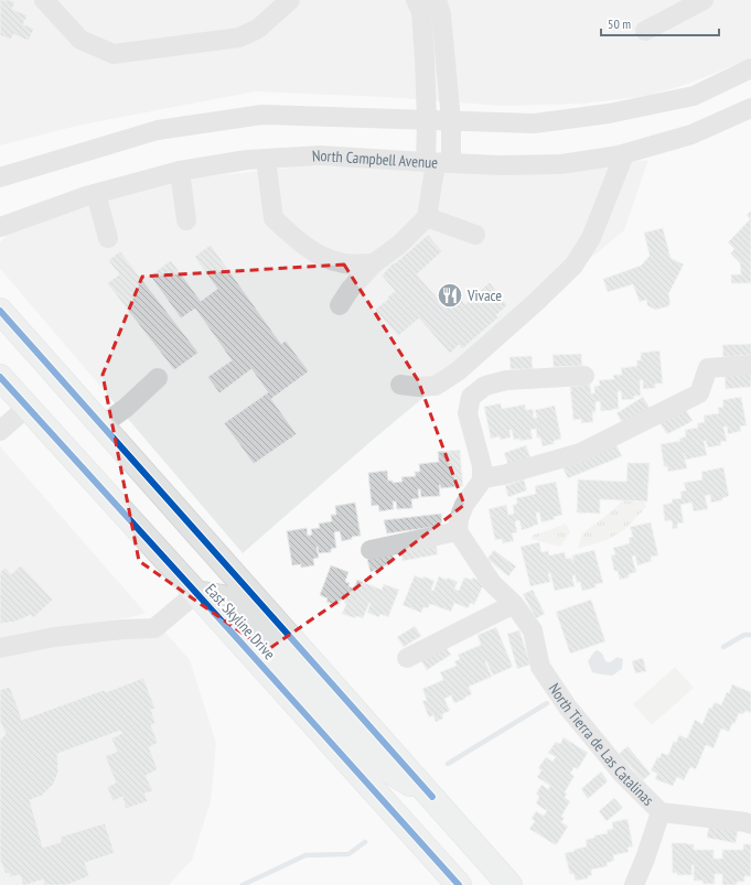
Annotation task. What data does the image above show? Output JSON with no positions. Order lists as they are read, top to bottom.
{
  "streets": {
    "main road": ["East Skyline Drive"],
    "street": ["North Campbell Avenue", "North Tierra de Las Catalinas"]
  },
  "places": {
    "restaurant": ["Vivace"]
  },
  "scale_bar": "50 m"
}
